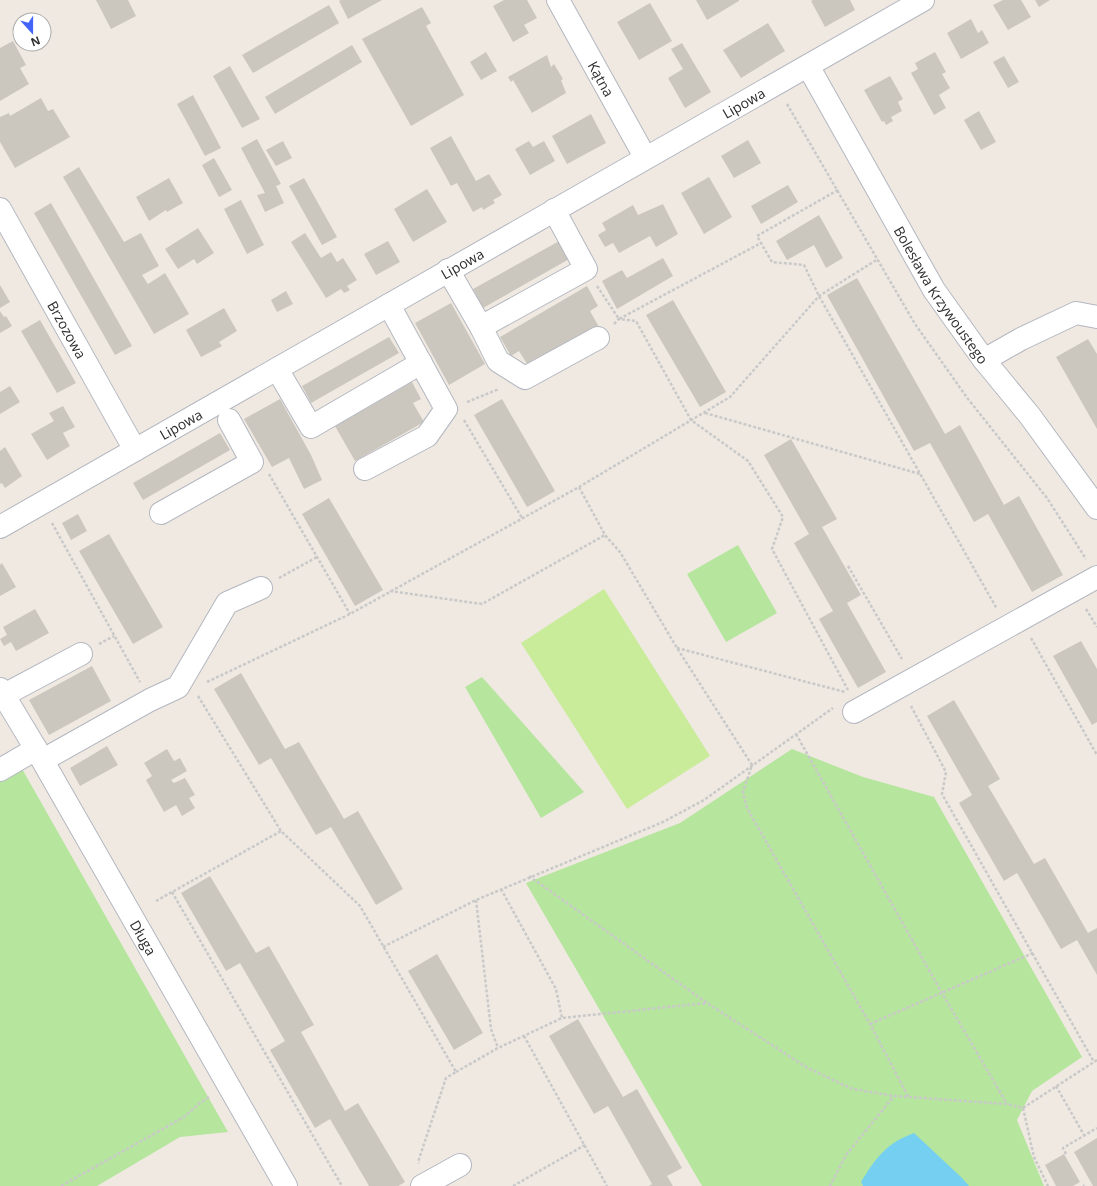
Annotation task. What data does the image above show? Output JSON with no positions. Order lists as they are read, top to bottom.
{
  "streets": {
    "street": [
      "Kątna",
      "Lipowa",
      "Bolesława Krzywoustego",
      "Brzozowa",
      "Długa"
    ]
  },
  "crossings": [
    ["Kątna", "Lipowa"],
    ["Lipowa", "Bolesława Krzywoustego"],
    ["Lipowa", "Brzozowa"]
  ],
  "north": "bottom"
}
